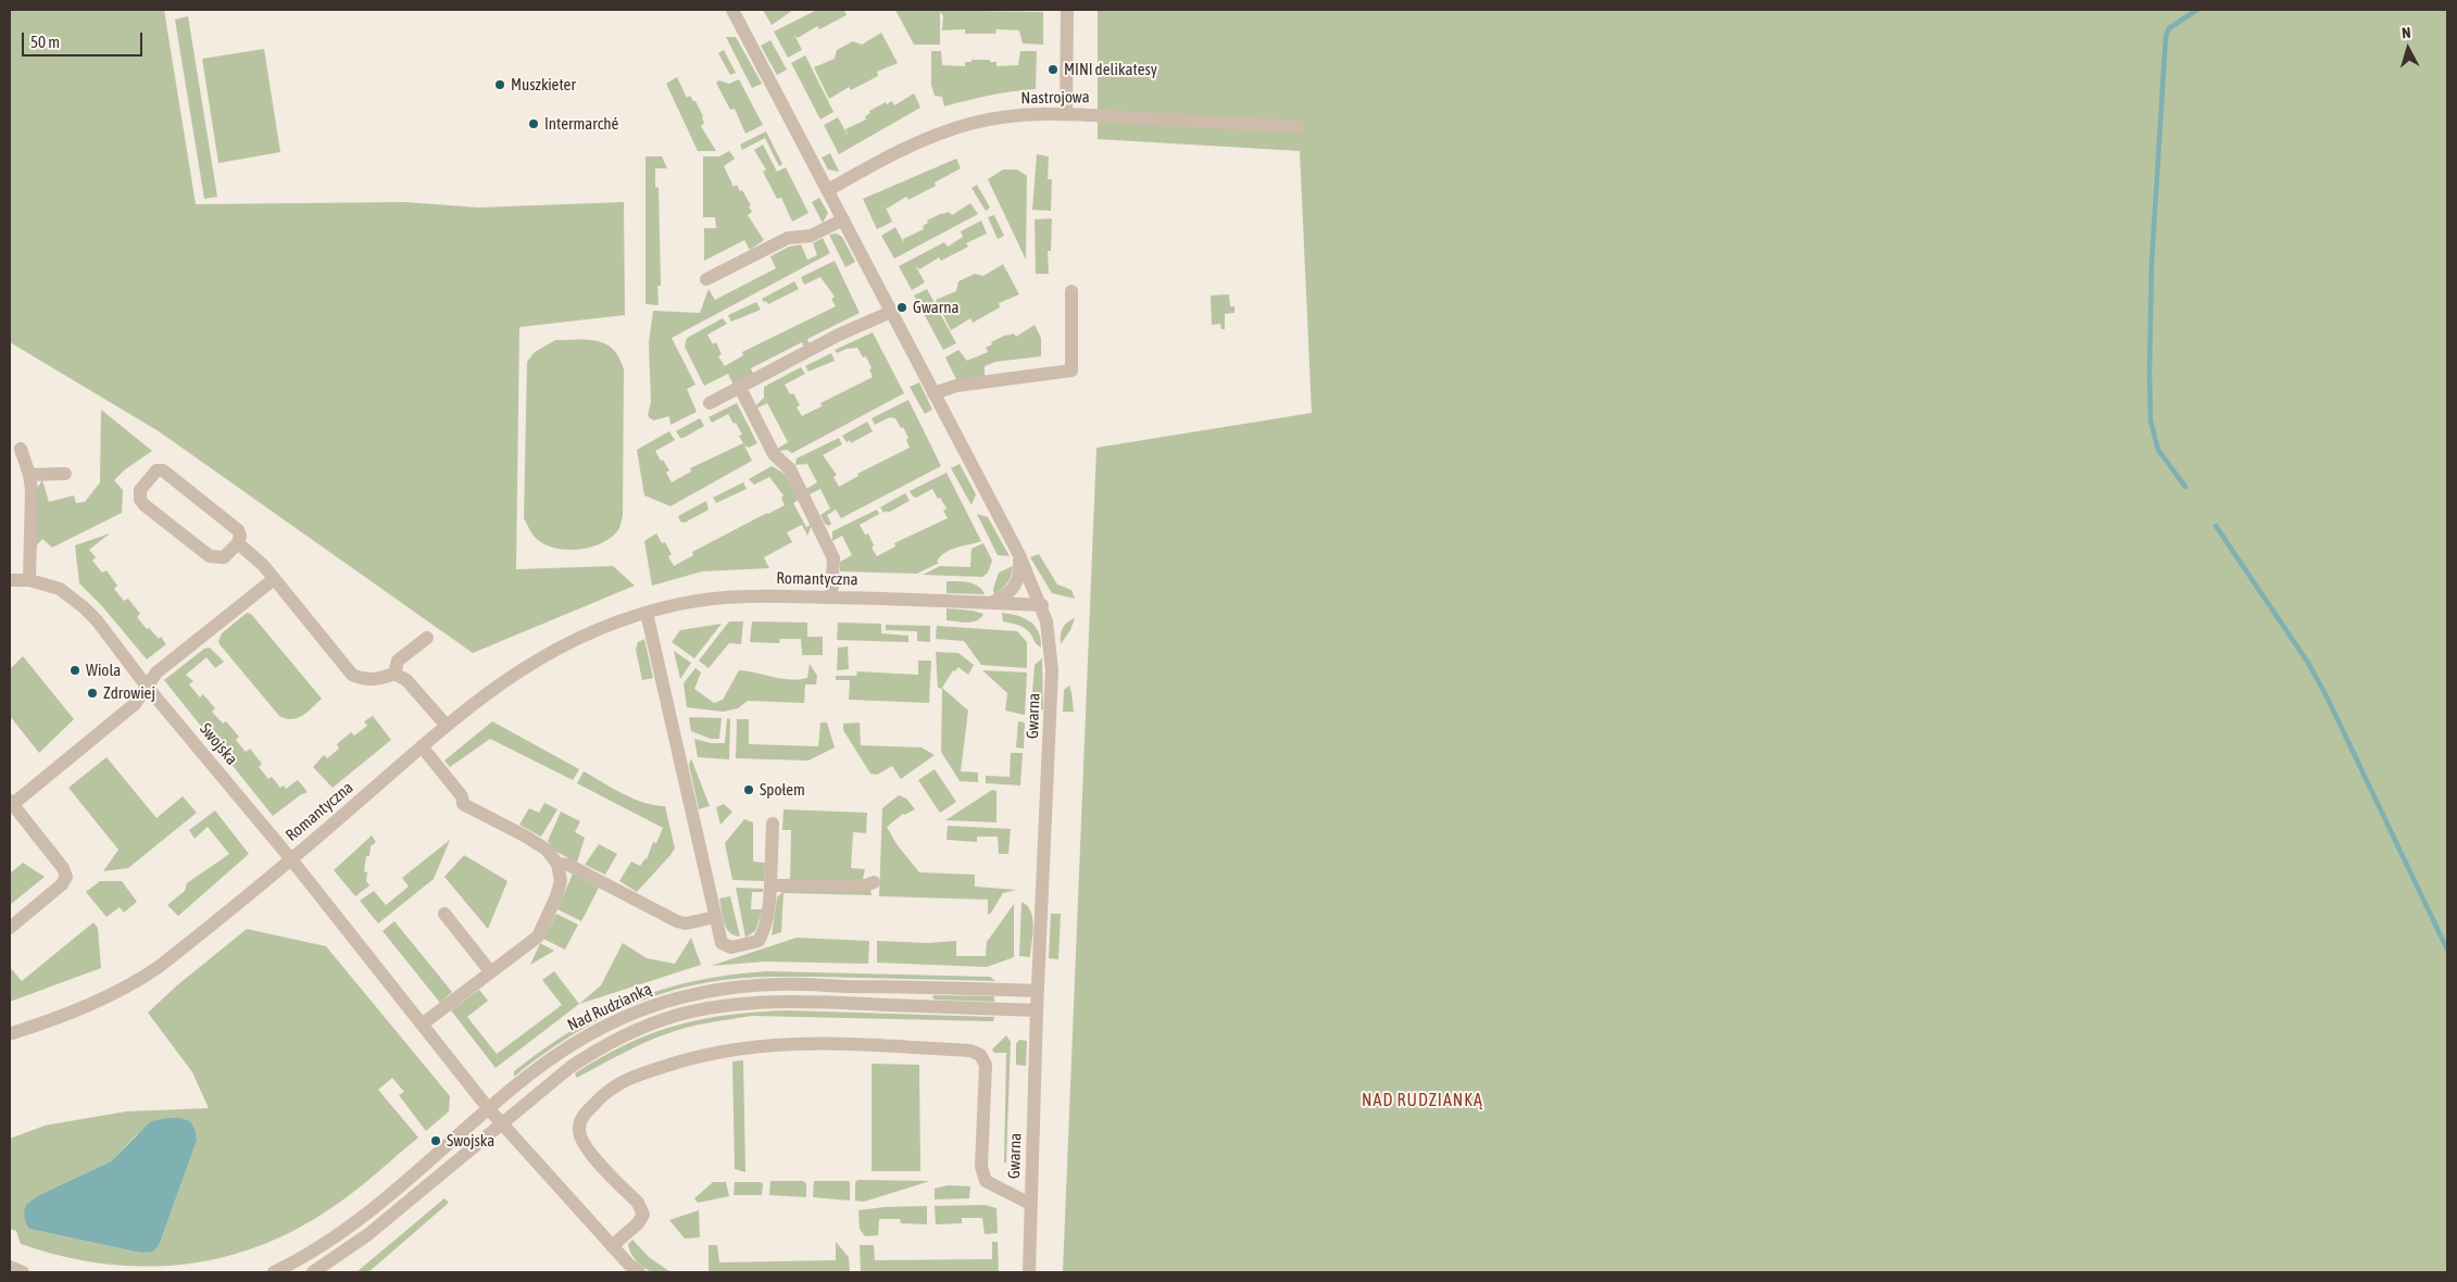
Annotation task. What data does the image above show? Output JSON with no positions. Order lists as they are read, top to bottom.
{
  "streets": {
    "street": [
      "Nastrojowa",
      "Romantyczna",
      "Gwarna",
      "Swojska",
      "Nad Rudzianką"
    ]
  },
  "crossings": [
    ["Nastrojowa", "Gwarna"],
    ["Romantyczna", "Gwarna"],
    ["Romantyczna", "Swojska"],
    ["Gwarna", "Nad Rudzianką"],
    ["Swojska", "Nad Rudzianką"]
  ],
  "districts": ["NAD RUDZIANKĄ"],
  "places": [
    "MINI delikatesy",
    "Muszkieter",
    "Intermarché",
    "Gwarna",
    "Wiola",
    "Zdrowiej",
    "Społem",
    "Swojska"
  ],
  "scale_bar": "50 m",
  "north": "top"
}
